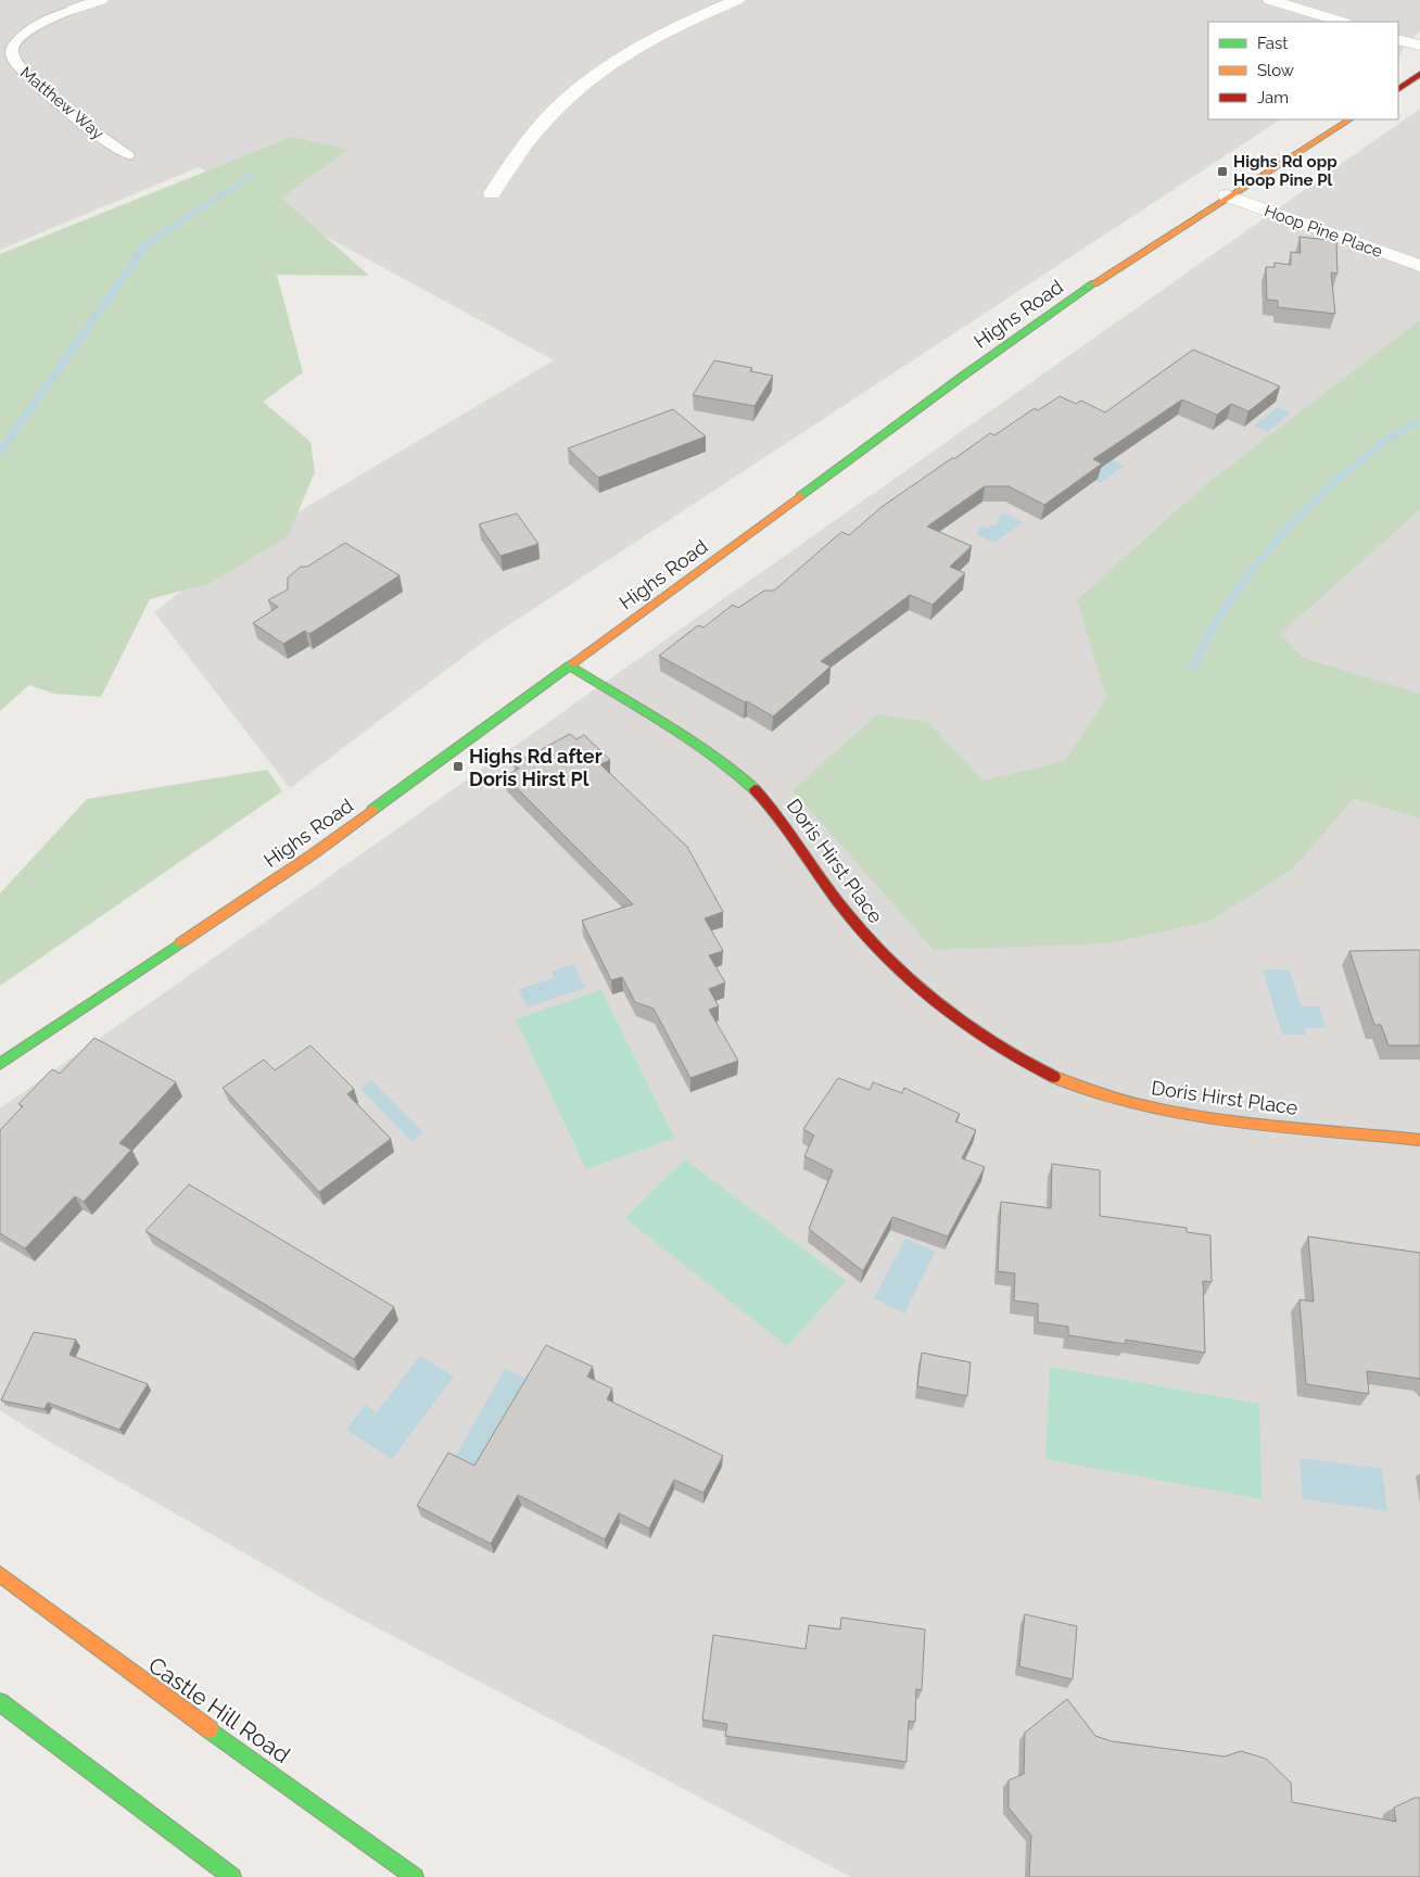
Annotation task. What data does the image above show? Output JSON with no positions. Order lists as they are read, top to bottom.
{
  "streets": {
    "street": [
      "Hoop Pine Place",
      "Highs Road",
      "Doris Hirst Place",
      "Castle Hill Road"
    ],
    "lane": ["Matthew Way"]
  },
  "crossings": [
    ["Hoop Pine Place", "Highs Road"],
    ["Highs Road", "Doris Hirst Place"]
  ],
  "places": {
    "transit": ["Highs Rd opp Hoop Pine Pl", "Highs Rd after Doris Hirst Pl"]
  },
  "legend": ["Fast", "Slow", "Jam"]
}
